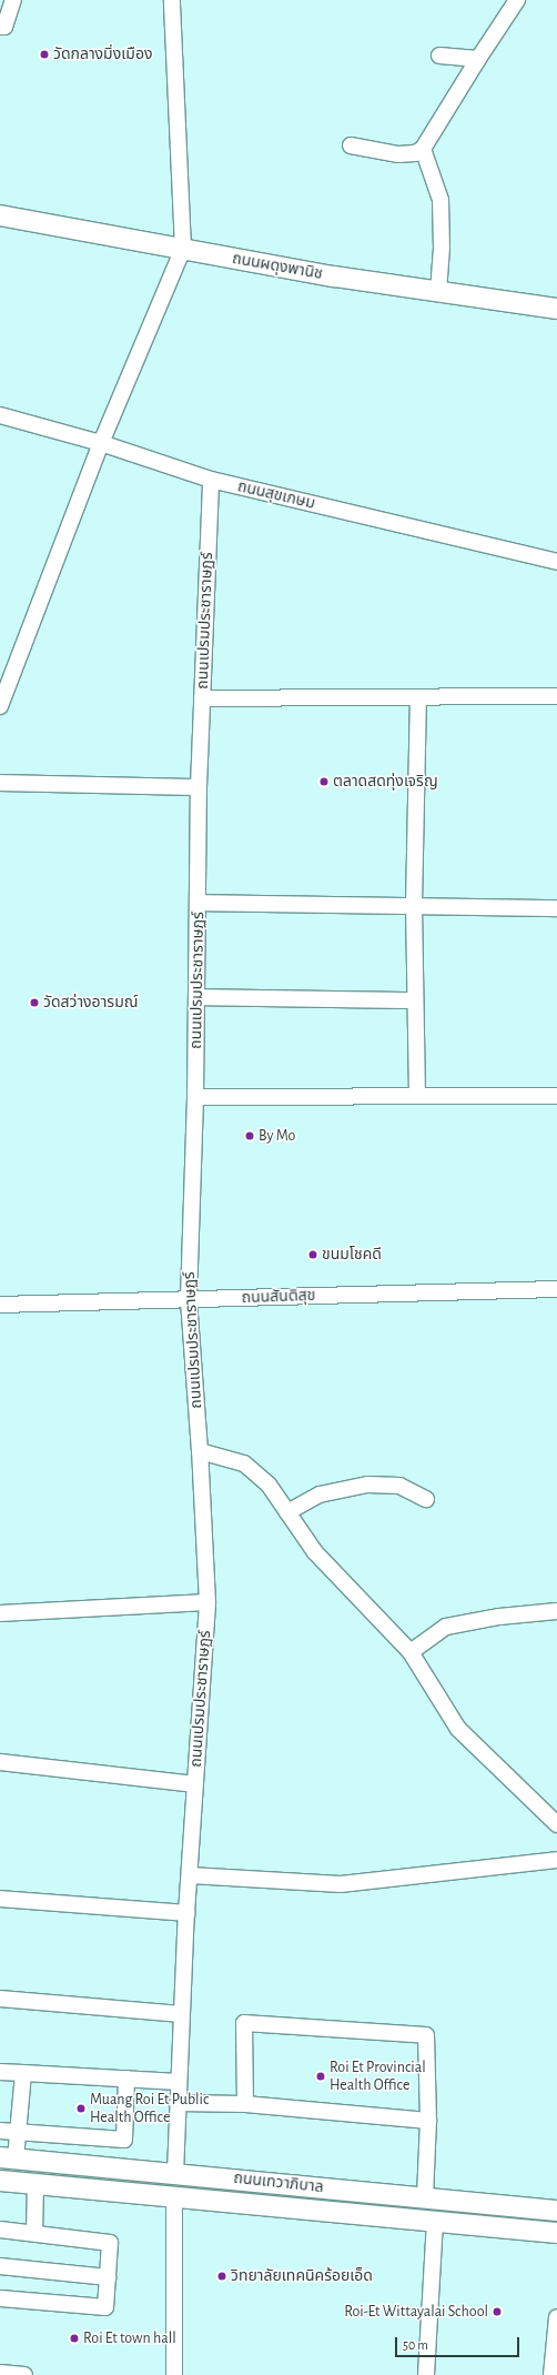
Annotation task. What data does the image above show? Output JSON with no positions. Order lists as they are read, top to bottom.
{
  "streets": {
    "main road": ["ถนนผดุงพานิช", "ถนนเทวาภิบาล"],
    "street": ["ถนนสุขเกษม", "ถนนเปรมประชาราษฏร์", "ถนนสันติสุข"]
  },
  "crossings": [
    ["ถนนสุขเกษม", "ถนนเปรมประชาราษฏร์"],
    ["ถนนเปรมประชาราษฏร์", "ถนนสันติสุข"],
    ["ถนนเปรมประชาราษฏร์", "ถนนเทวาภิบาล"]
  ],
  "places": [
    "วัดกลางมิ่งเมือง",
    "ตลาดสดทุ่งเจริญ",
    "วัดสว่างอารมณ์",
    "By Mo",
    "ขนมโชคดี",
    "Roi Et Provincial Health Office",
    "Muang Roi Et Public Health Office",
    "วิทยาลัยเทคนิคร้อยเอ็ด",
    "Roi-Et Wittayalai School",
    "Roi Et town hall"
  ],
  "scale_bar": "50 m"
}
